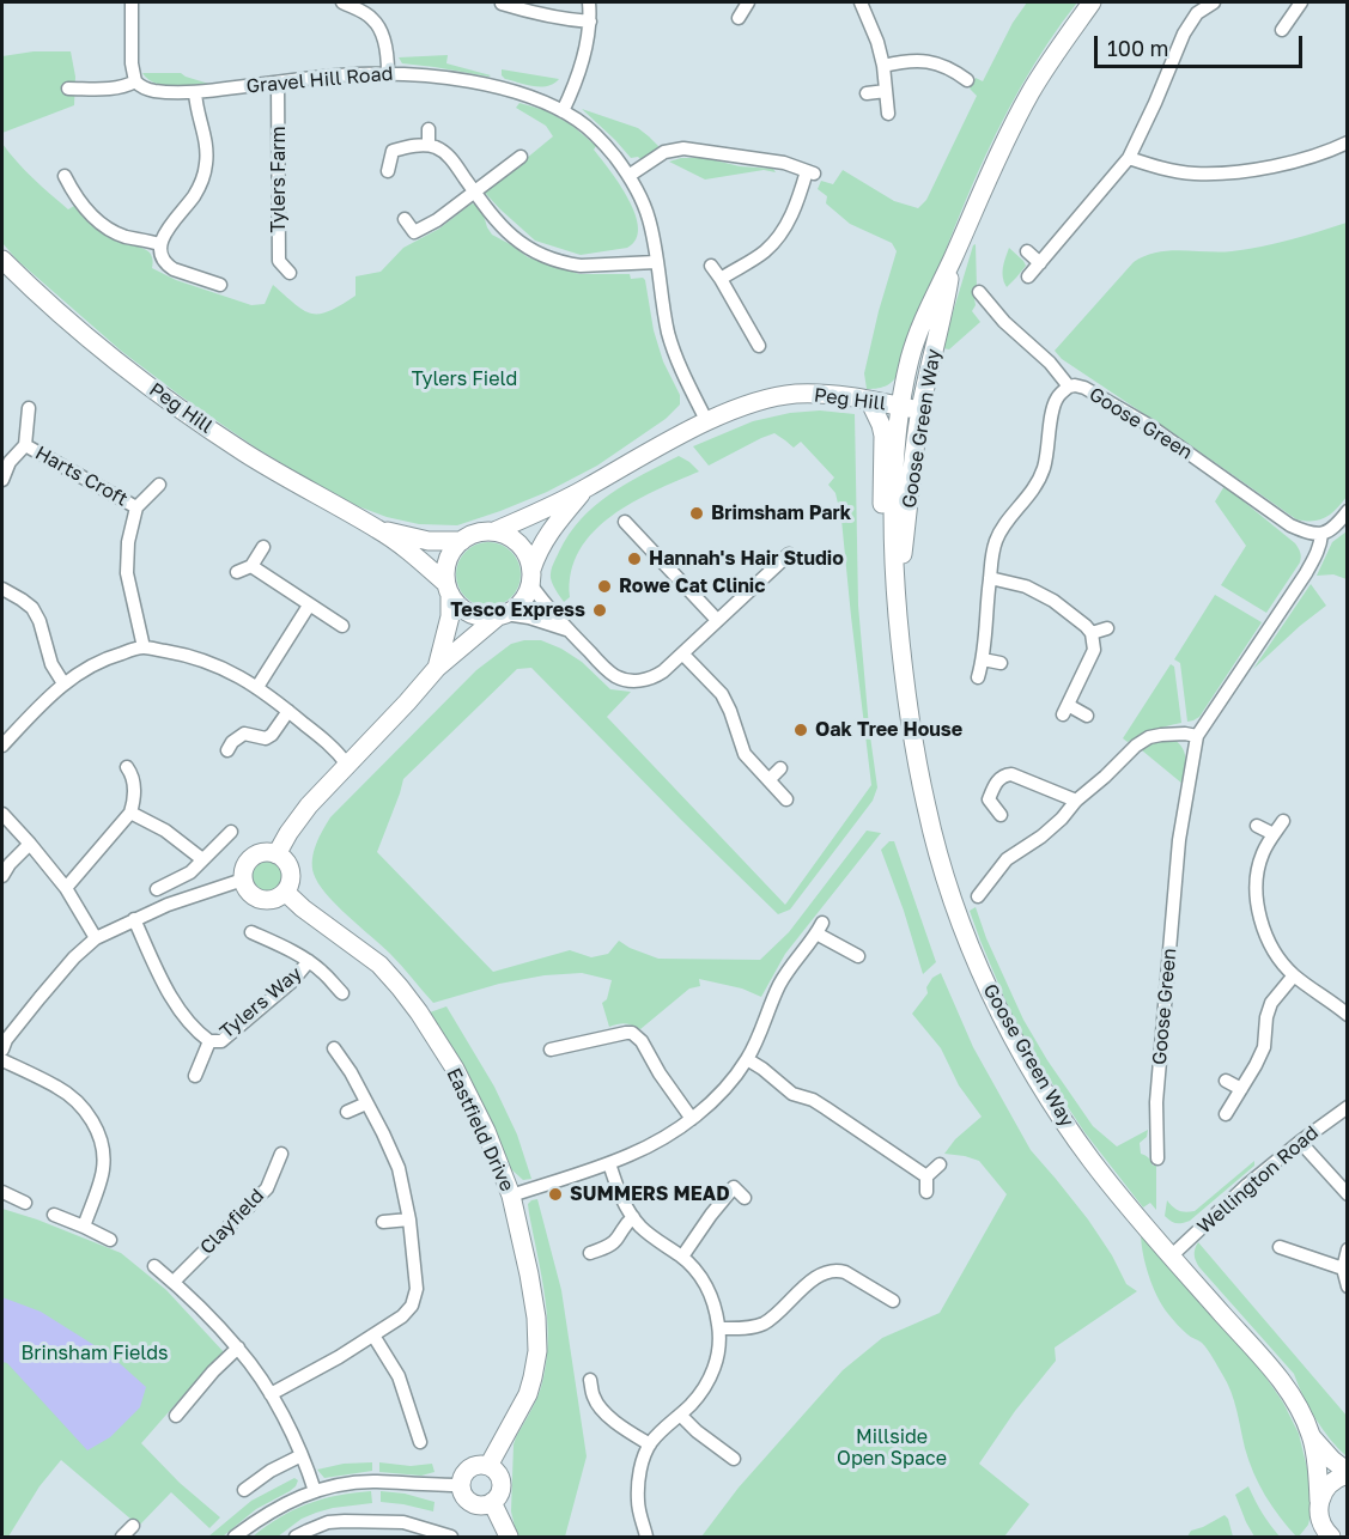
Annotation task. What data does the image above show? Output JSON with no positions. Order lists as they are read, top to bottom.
{
  "streets": {
    "main road": ["Peg Hill", "Goose Green Way", "Eastfield Drive"],
    "street": [
      "Gravel Hill Road",
      "Tylers Farm",
      "Goose Green",
      "Harts Croft",
      "Tylers Way",
      "Wellington Road",
      "Clayfield"
    ]
  },
  "crossings": [
    ["Gravel Hill Road", "Tylers Farm"],
    ["Gravel Hill Road", "Peg Hill"],
    ["Peg Hill", "Goose Green Way"],
    ["Goose Green Way", "Wellington Road"]
  ],
  "parks": ["Tylers Field", "Brinsham Fields", "Millside Open Space"],
  "places": [
    "Brimsham Park",
    "Hannah's Hair Studio",
    "Rowe Cat Clinic",
    "Tesco Express",
    "Oak Tree House",
    "SUMMERS MEAD"
  ],
  "scale_bar": "100 m"
}
